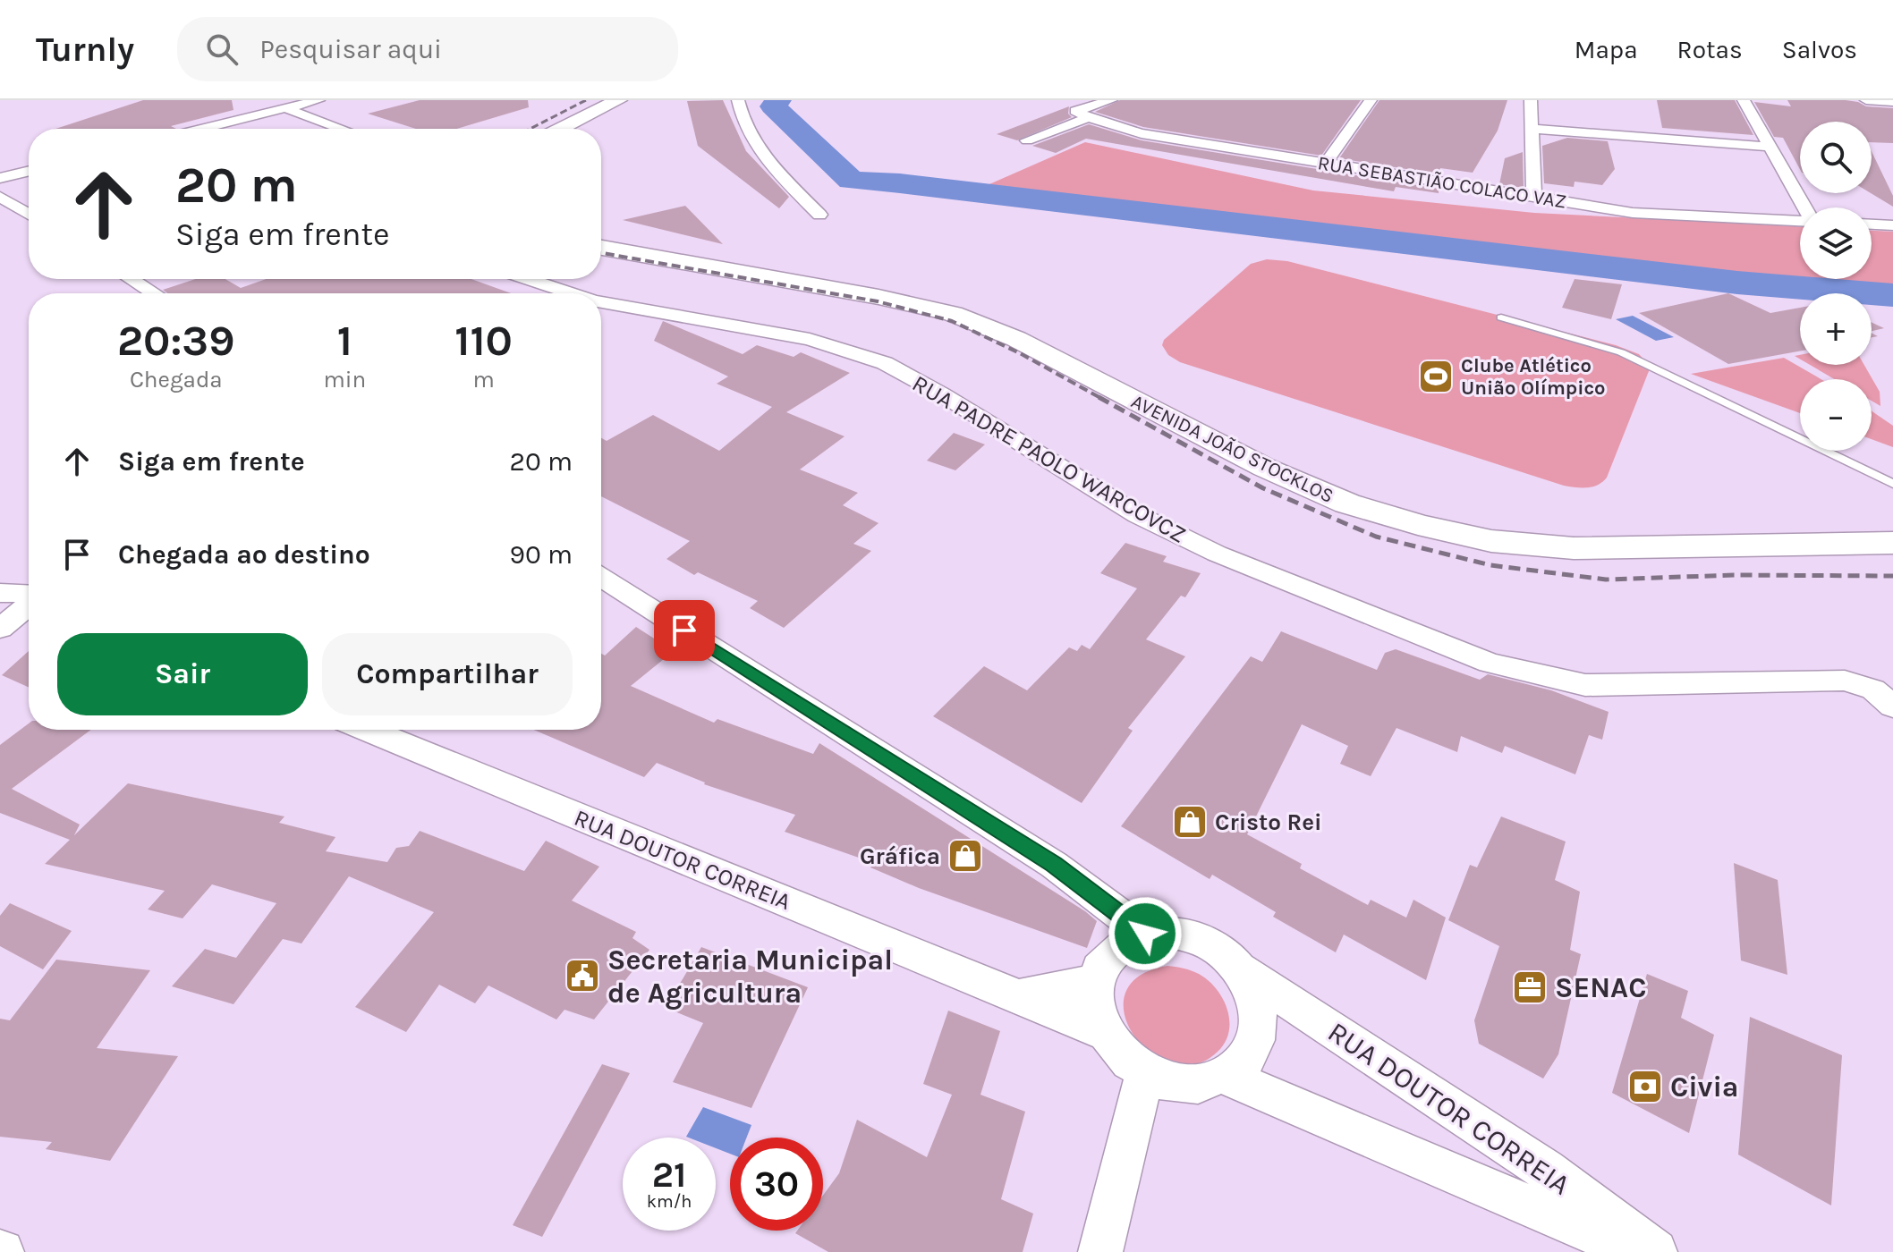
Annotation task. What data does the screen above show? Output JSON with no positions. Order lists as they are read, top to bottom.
{
  "streets": {
    "main road": ["AVENIDA JOÃO STOCKLOS"],
    "street": ["RUA SEBASTIÃO COLACO VAZ", "RUA PADRE PAOLO WARCOVCZ", "RUA DOUTOR CORREIA"]
  },
  "places": {
    "sports": ["Clube Atlético União Olímpico"],
    "shop": ["Cristo Rei", "Gráfica"],
    "public building": ["Secretaria Municipal de Agricultura"],
    "office": ["SENAC"],
    "bank": ["Civia"]
  },
  "page": {
    "header": "Turnly",
    "search": "Pesquisar aqui",
    "nav": ["Mapa", "Rotas", "Salvos"],
    "map_buttons": ["+", "−"],
    "turn": ["20 m", "Siga em frente"],
    "eta": [
      "20:39",
      "Chegada",
      "1",
      "min",
      "110",
      "m"
    ],
    "list": [
      {
        "name": "Siga em frente",
        "value": "20 m"
      },
      {
        "name": "Chegada ao destino",
        "value": "90 m"
      }
    ],
    "buttons": ["Sair", "Compartilhar"],
    "speed": "21 km/h",
    "limit": "30"
  }
}
